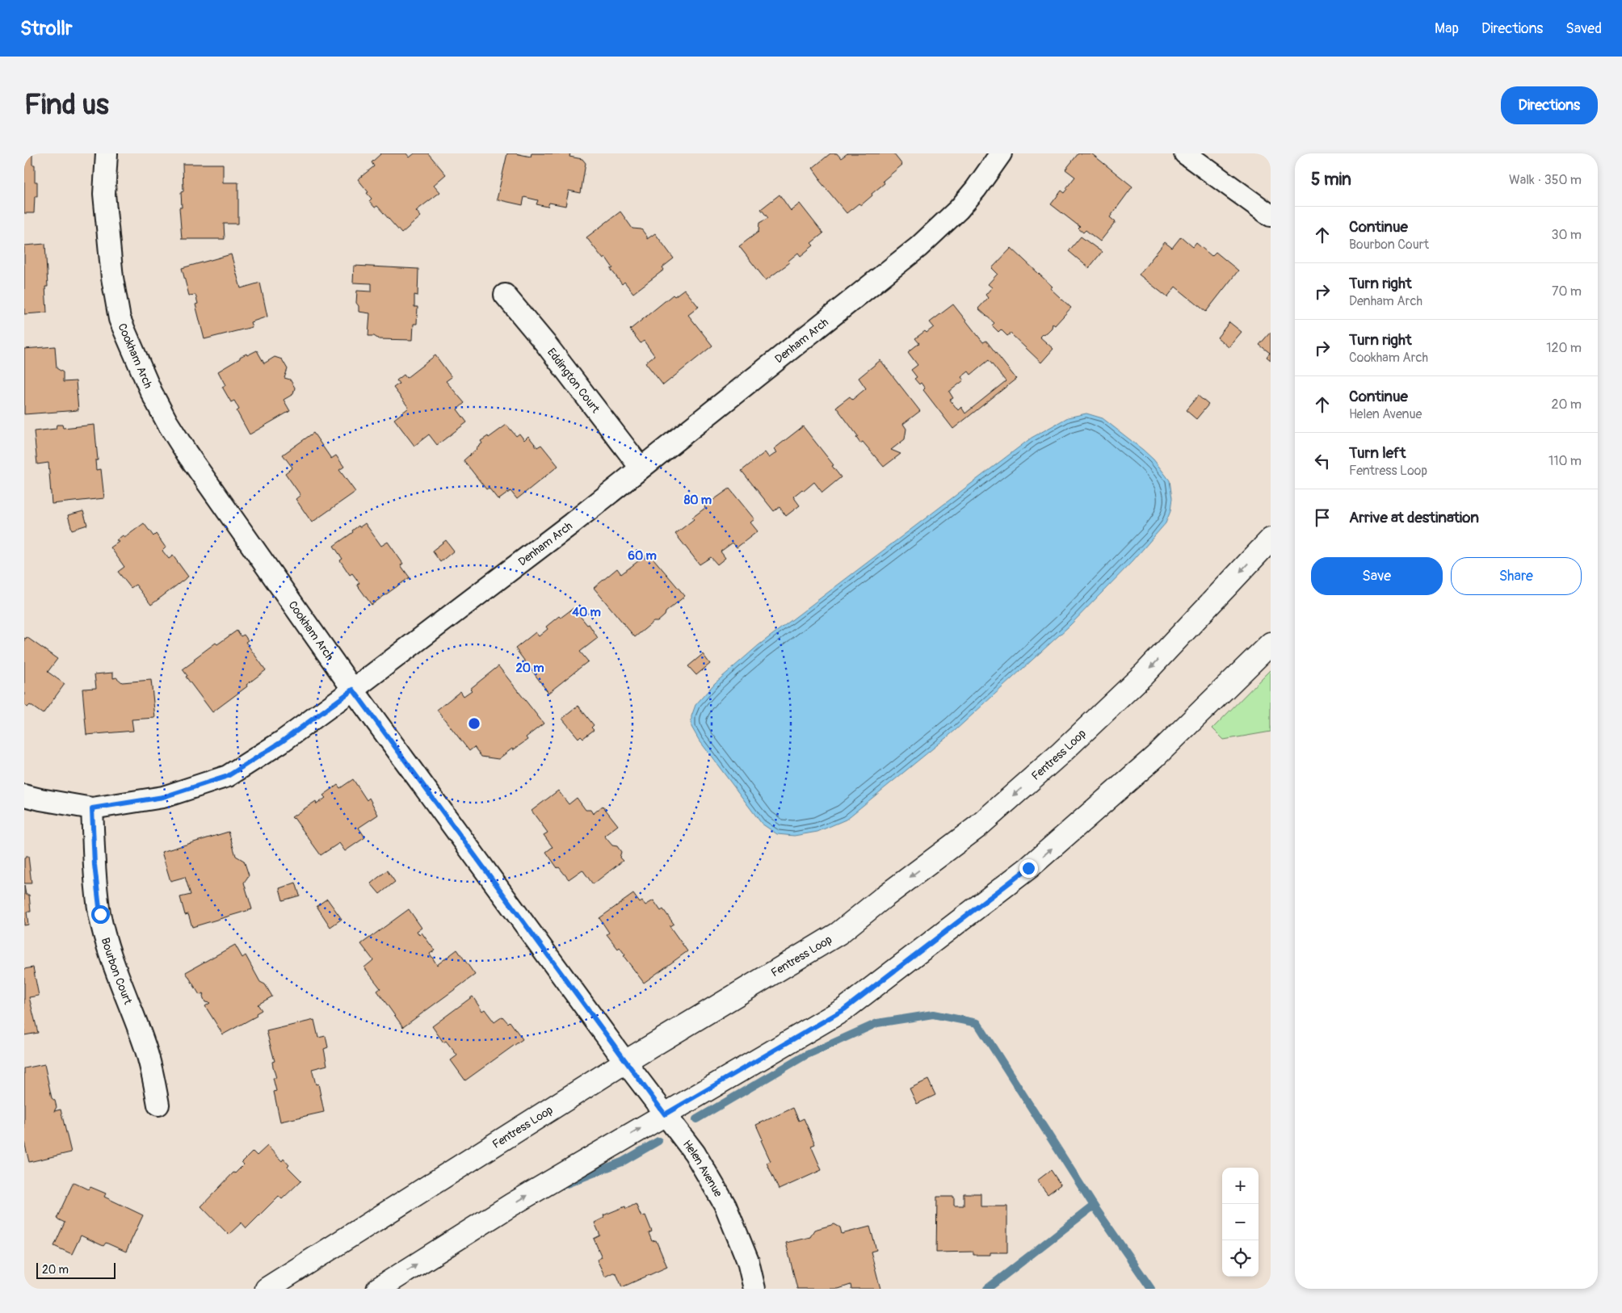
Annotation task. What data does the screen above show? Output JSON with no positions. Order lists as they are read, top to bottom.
{
  "streets": {
    "street": [
      "Denham Arch",
      "Cookham Arch",
      "Eddington Court",
      "Fentress Loop",
      "Bourbon Court",
      "Helen Avenue"
    ]
  },
  "crossings": [
    ["Denham Arch", "Cookham Arch"],
    ["Denham Arch", "Eddington Court"],
    ["Denham Arch", "Bourbon Court"],
    ["Cookham Arch", "Fentress Loop"],
    ["Cookham Arch", "Helen Avenue"],
    ["Fentress Loop", "Helen Avenue"]
  ],
  "scale_bar": "20 m",
  "page": {
    "header": "Strollr",
    "nav": ["Map", "Directions", "Saved"],
    "buttons": [
      "Directions",
      ["Save", "Share"]
    ],
    "title": "Find us",
    "heading": ["5 min", "Walk · 350 m"],
    "list": [
      ["Continue", "Bourbon Court", "30 m"],
      ["Turn right", "Denham Arch", "70 m"],
      ["Turn right", "Cookham Arch", "120 m"],
      ["Continue", "Helen Avenue", "20 m"],
      ["Turn left", "Fentress Loop", "110 m"],
      "Arrive at destination"
    ],
    "map_buttons": ["+", "−"],
    "scale": "20 m"
  },
  "rings": [
    "80 m",
    "60 m",
    "40 m",
    "20 m"
  ]
}
